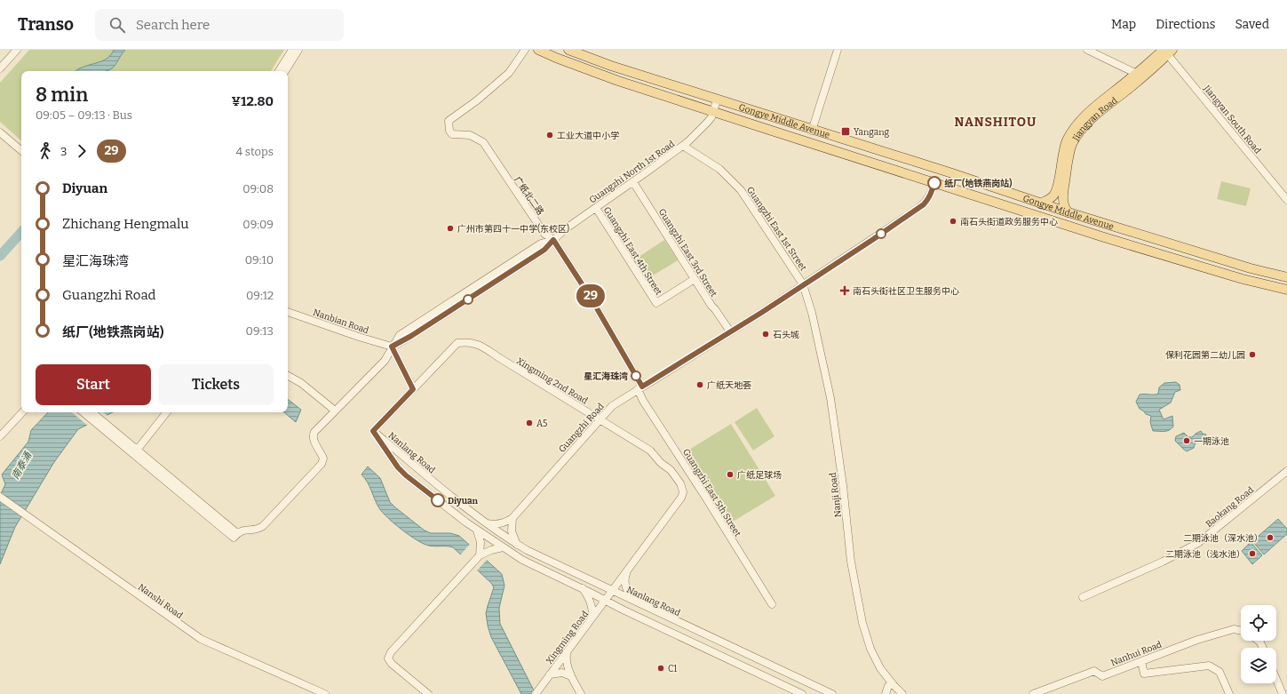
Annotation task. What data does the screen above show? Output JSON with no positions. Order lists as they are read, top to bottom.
{
  "streets": {
    "main road": ["Jiangyan Road", "Gongye Middle Avenue"],
    "street": [
      "Jiangyan South Road",
      "Guangzhi North 1st Road",
      "广纸北二路",
      "Guangzhi East 1st Street",
      "Guangzhi East 4th Street",
      "Guangzhi East 3rd Street",
      "Nanbian Road",
      "Xingming 2nd Road",
      "Guangzhi Road",
      "Nanlang Road",
      "Guangzhi East 5th Street",
      "Nanji Road",
      "Baokang Road",
      "Nanshi Road",
      "Xingming Road",
      "Nanhui Road"
    ]
  },
  "crossings": [
    ["Jiangyan South Road", "Jiangyan Road"],
    ["Jiangyan Road", "Gongye Middle Avenue"],
    ["Gongye Middle Avenue", "Guangzhi North 1st Road"],
    ["Guangzhi North 1st Road", "广纸北二路"],
    ["Guangzhi North 1st Road", "Guangzhi East 1st Street"],
    ["Guangzhi North 1st Road", "Guangzhi East 4th Street"],
    ["Guangzhi North 1st Road", "Guangzhi East 3rd Street"],
    ["广纸北二路", "Guangzhi Road"],
    ["广纸北二路", "Guangzhi East 5th Street"],
    ["Guangzhi East 1st Street", "Guangzhi Road"],
    ["Guangzhi East 1st Street", "Nanji Road"],
    ["Guangzhi East 4th Street", "Guangzhi East 3rd Street"],
    ["Guangzhi East 3rd Street", "Guangzhi Road"],
    ["Xingming 2nd Road", "Guangzhi Road"],
    ["Xingming 2nd Road", "Nanlang Road"],
    ["Xingming 2nd Road", "Xingming Road"],
    ["Guangzhi Road", "Nanlang Road"],
    ["Guangzhi Road", "Guangzhi East 5th Street"],
    ["Guangzhi Road", "Nanji Road"],
    ["Nanlang Road", "Xingming Road"]
  ],
  "districts": ["NANSHITOU"],
  "water": ["南泰涌"],
  "places": {
    "transit": ["Yangang"],
    "other": [
      "工业大道中小学",
      "纸厂(地铁燕岗站)",
      "南石头街道政务服务中心",
      "广州市第四十一中学(东校区)",
      "石头城",
      "保利花园第二幼儿园",
      "星汇海珠湾",
      "广纸天地荟",
      "A5",
      "一期泳池",
      "广纸足球场",
      "Diyuan",
      "二期泳池（深水池）",
      "二期泳池（浅水池）",
      "C1"
    ],
    "health": ["南石头街社区卫生服务中心"]
  },
  "lines": ["bus line 29"],
  "page": {
    "header": "Transo",
    "search": "Search here",
    "nav": ["Map", "Directions", "Saved"],
    "on_map": "29",
    "heading": ["8 min", "09:05 – 09:13 · Bus", "¥12.80"],
    "legs": ["3", "29", "4 stops"],
    "list": [
      {
        "name": "Diyuan",
        "value": "09:08"
      },
      {
        "name": "Zhichang Hengmalu",
        "value": "09:09"
      },
      {
        "name": "星汇海珠湾",
        "value": "09:10"
      },
      {
        "name": "Guangzhi Road",
        "value": "09:12"
      },
      {
        "name": "纸厂(地铁燕岗站)",
        "value": "09:13"
      }
    ],
    "buttons": ["Start", "Tickets"]
  }
}
